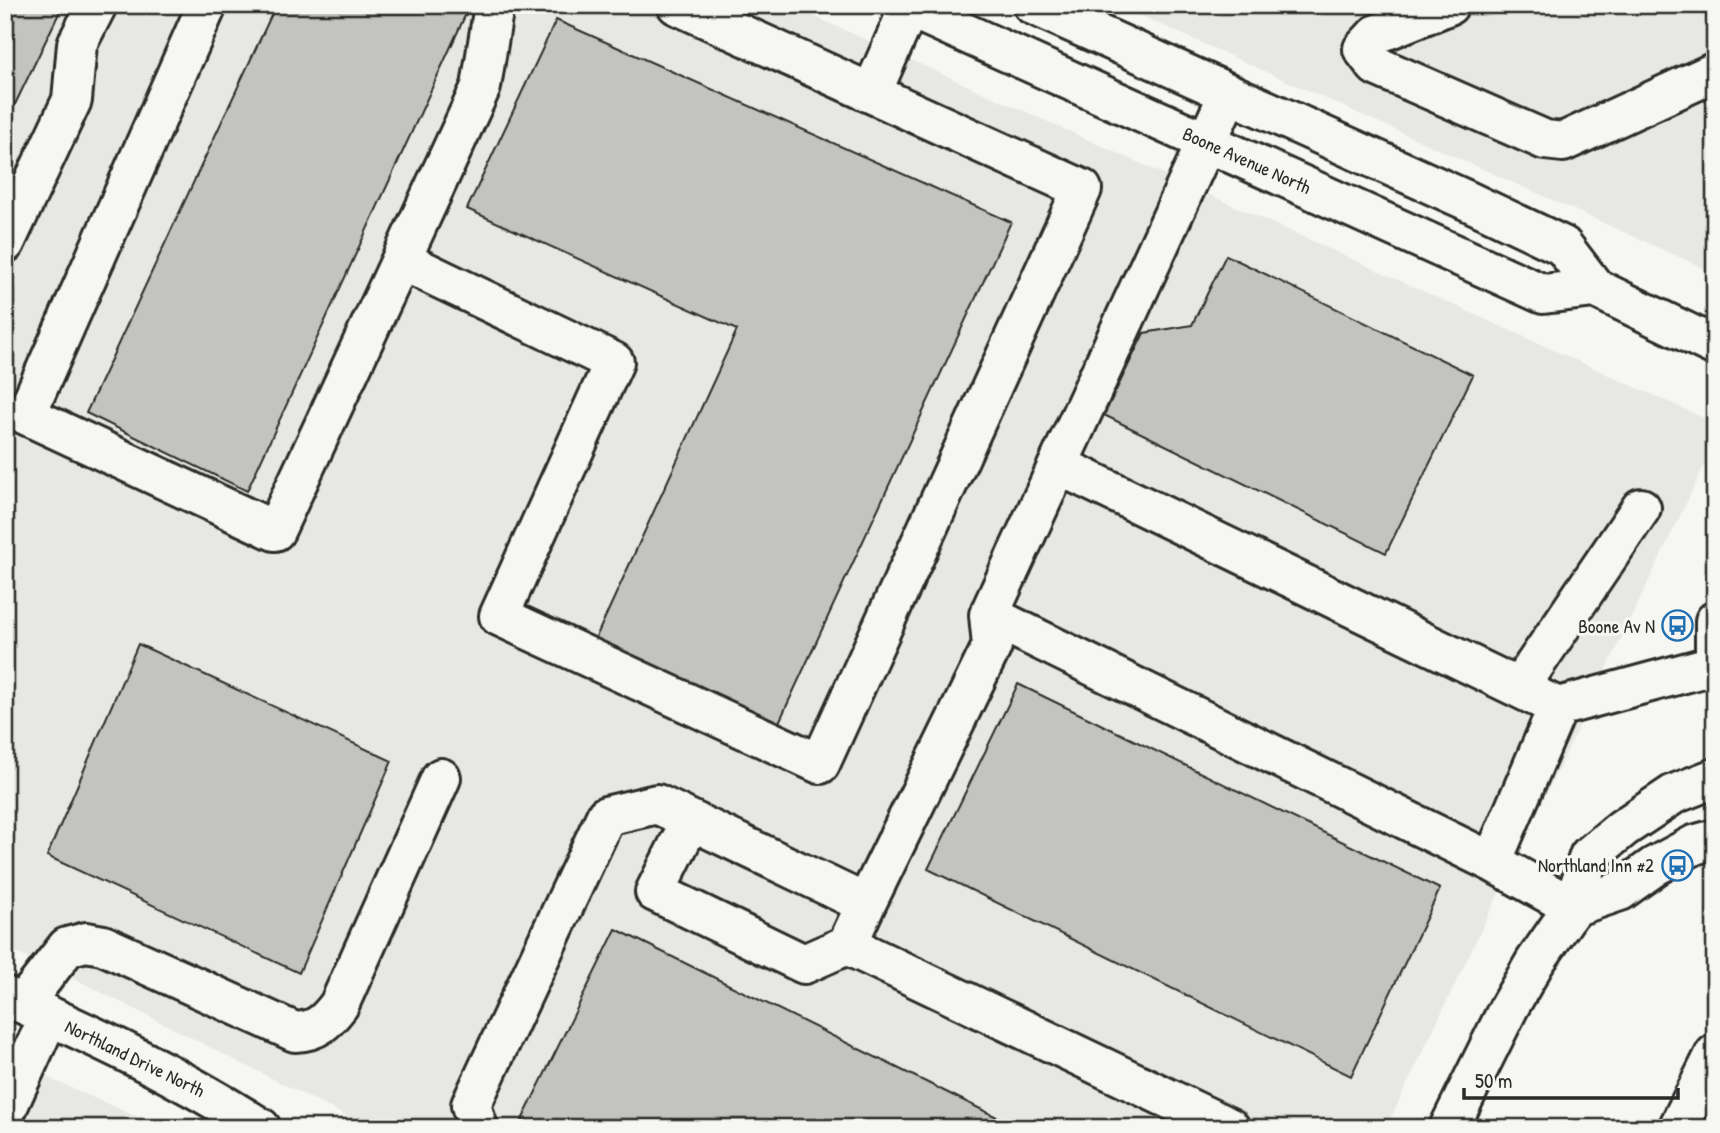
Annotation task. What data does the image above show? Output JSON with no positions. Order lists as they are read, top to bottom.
{
  "streets": {
    "street": ["Boone Avenue North", "Northland Drive North"]
  },
  "places": {
    "bus stop": ["Boone Av N", "Northland Inn #2"]
  },
  "scale_bar": "50 m"
}
